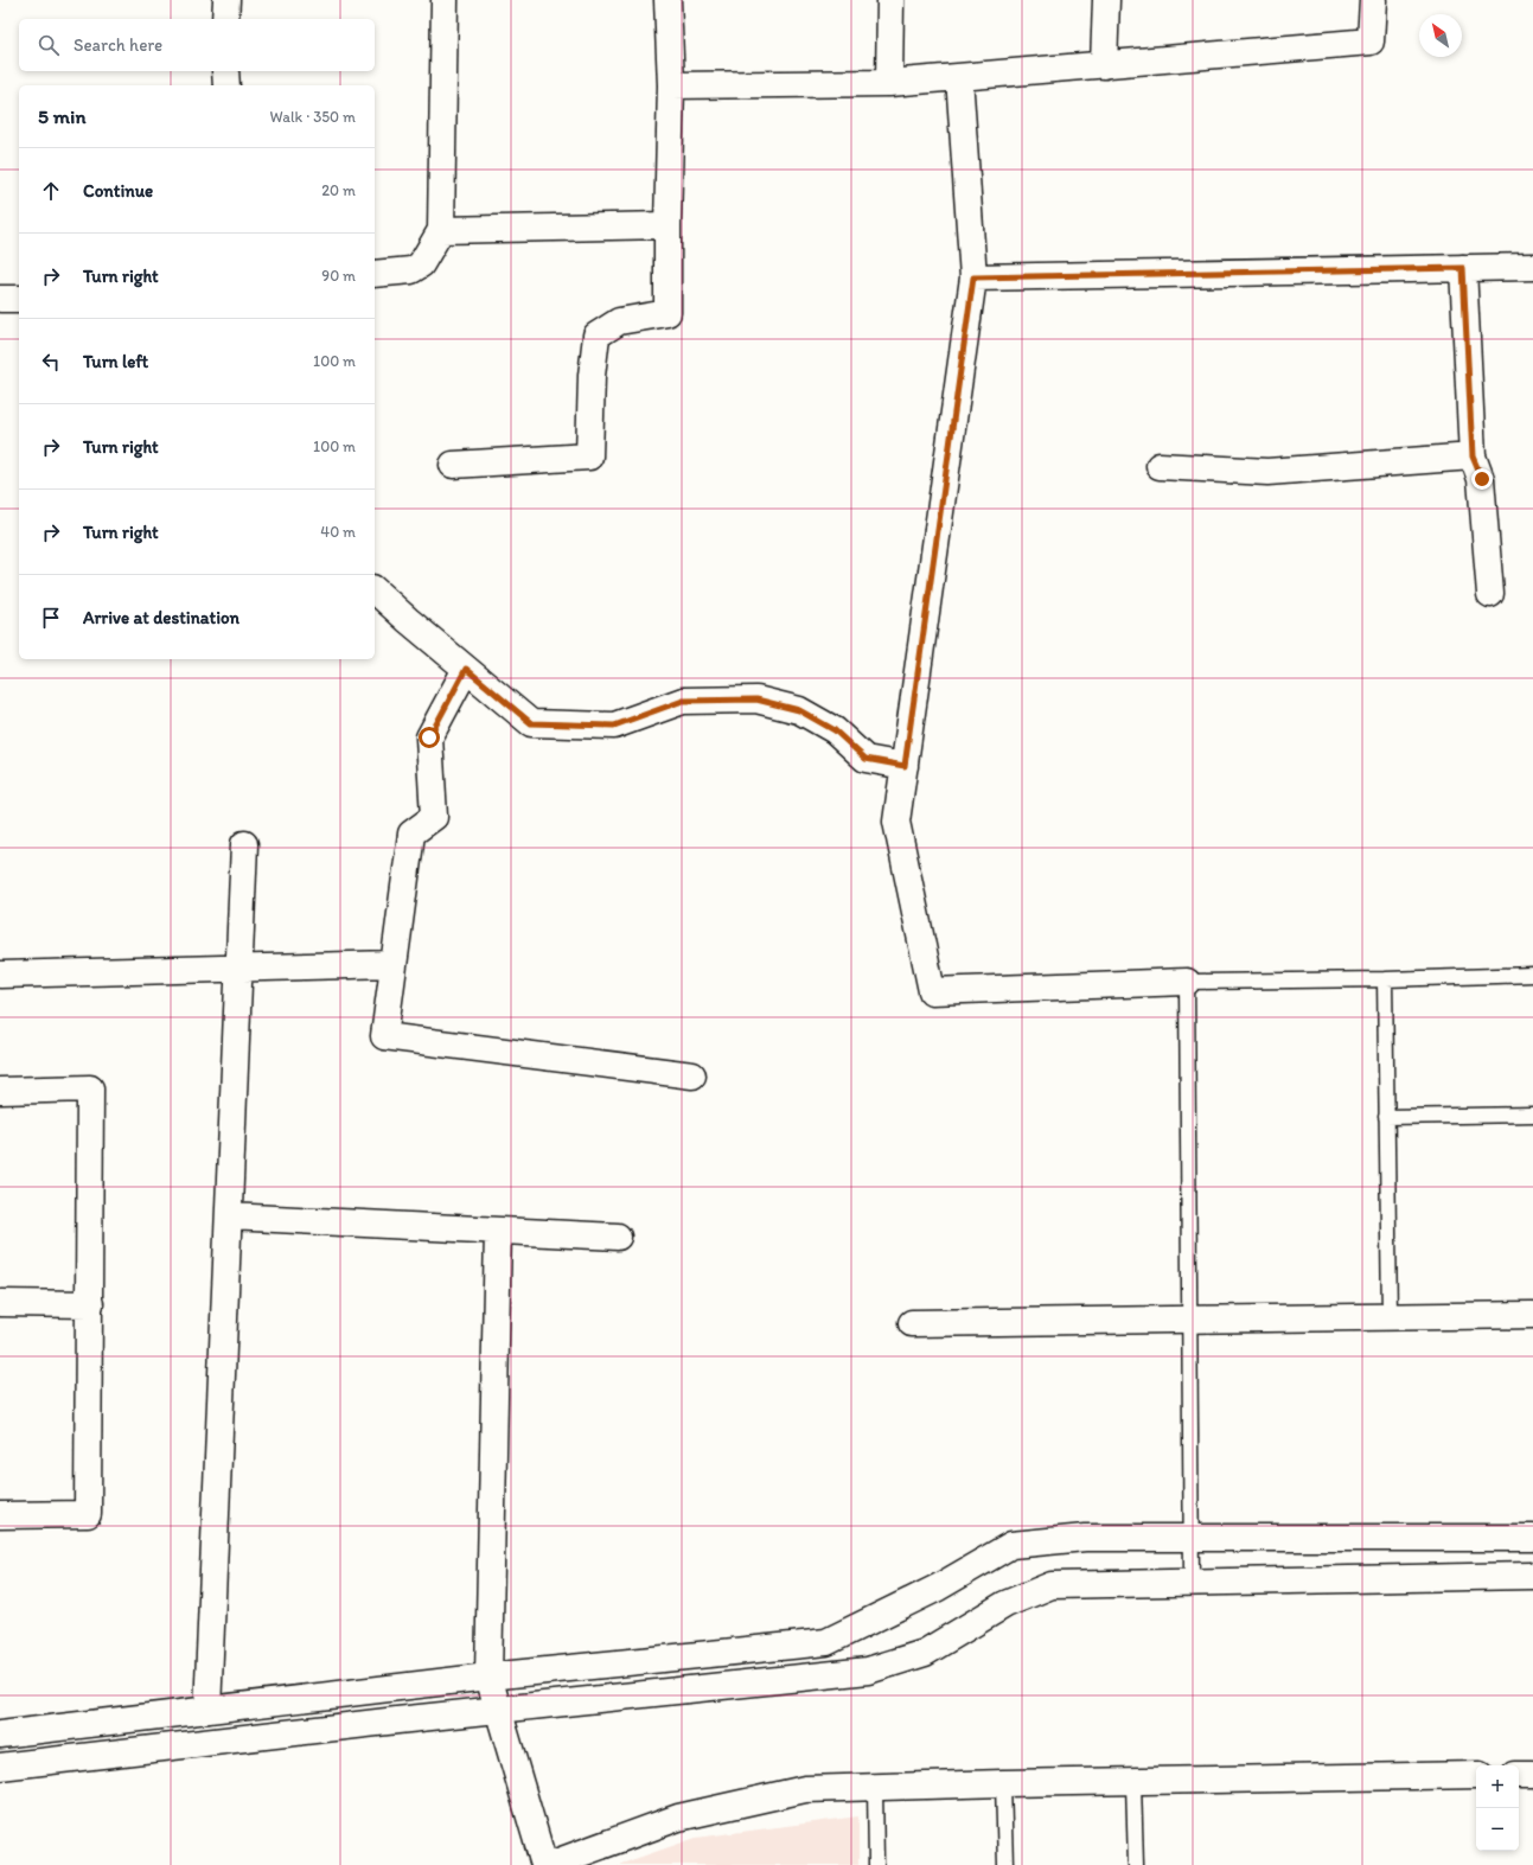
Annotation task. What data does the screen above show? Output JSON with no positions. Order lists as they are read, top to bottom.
{
  "north": "top left",
  "page": {
    "search": "Search here",
    "heading": ["5 min", "Walk · 350 m"],
    "list": [
      ["Continue", "20 m"],
      ["Turn right", "90 m"],
      ["Turn left", "100 m"],
      ["Turn right", "100 m"],
      ["Turn right", "40 m"],
      "Arrive at destination"
    ],
    "map_buttons": ["+", "−"]
  }
}
